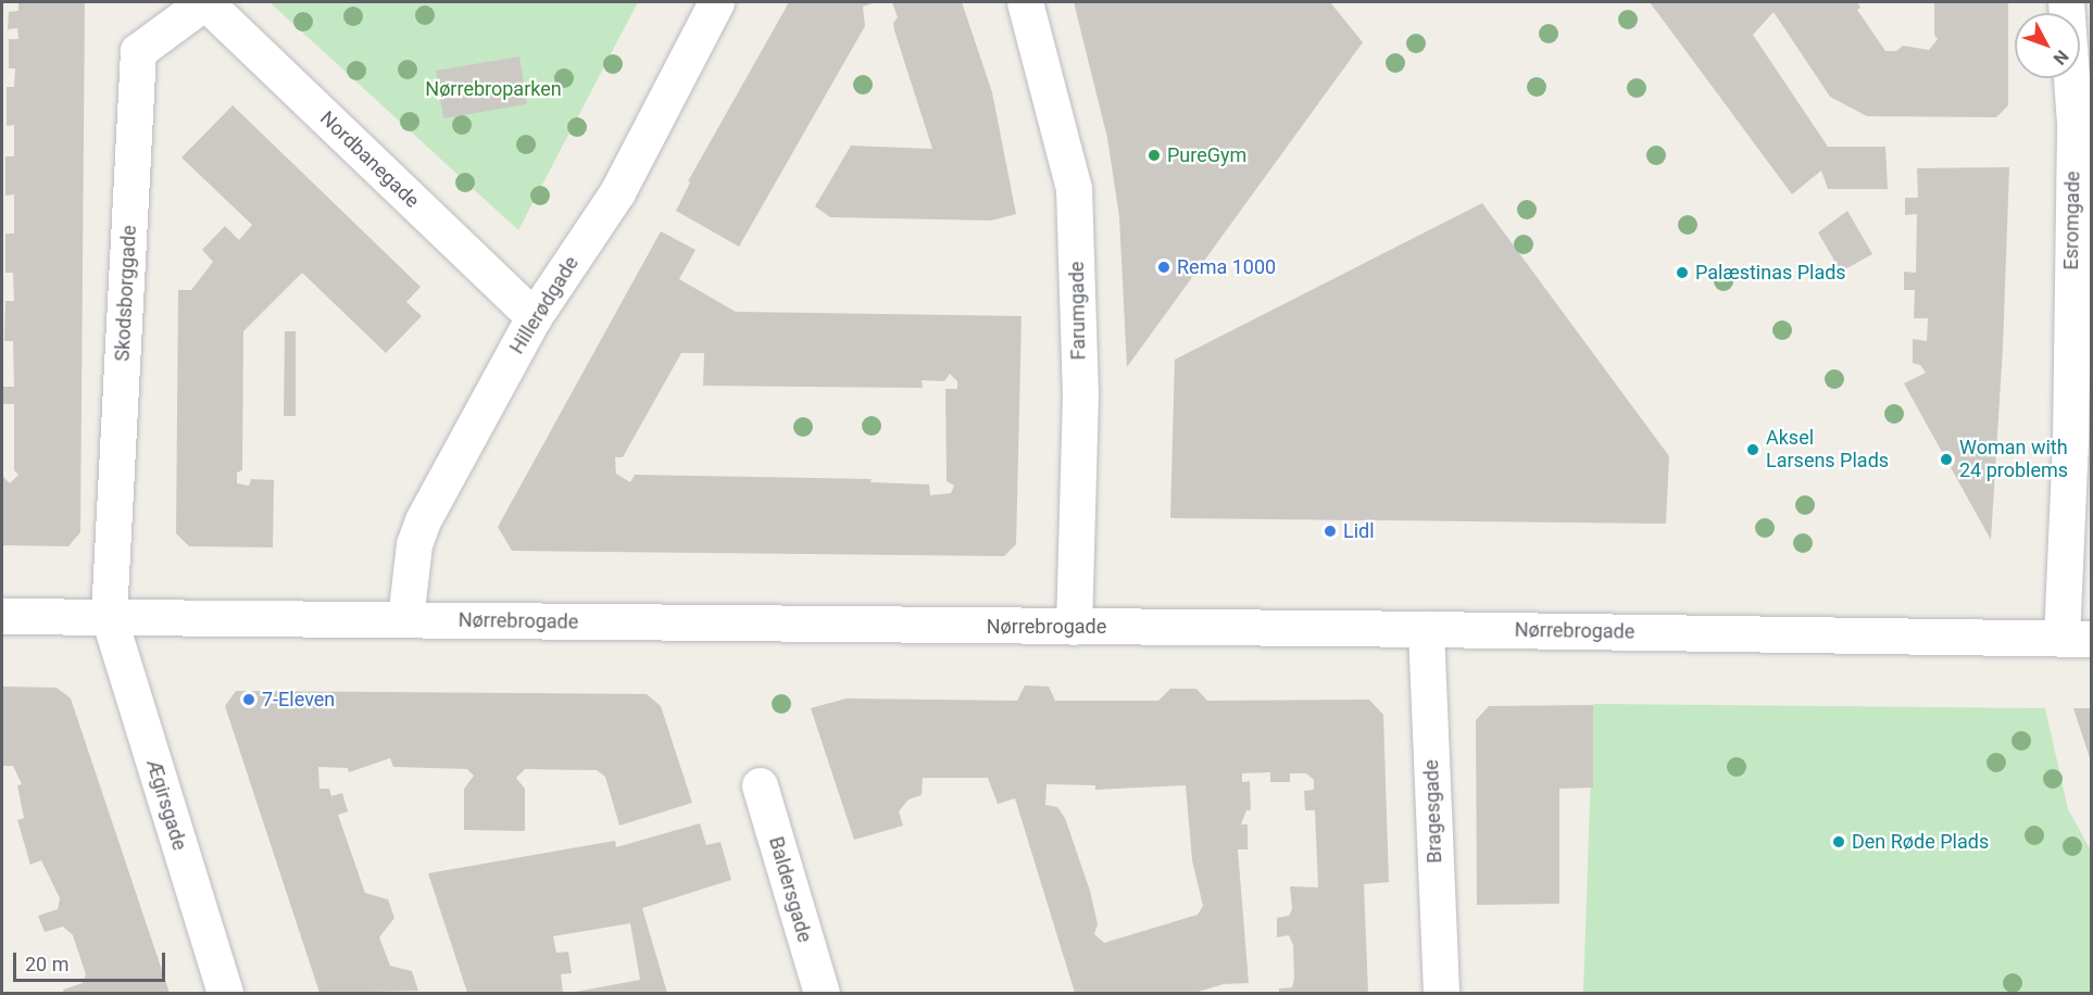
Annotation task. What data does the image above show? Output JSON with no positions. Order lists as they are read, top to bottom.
{
  "streets": {
    "street": [
      "Nordbanegade",
      "Esromgade",
      "Skodsborggade",
      "Hillerødgade",
      "Farumgade",
      "Nørrebrogade",
      "Ægirsgade",
      "Bragesgade",
      "Baldersgade"
    ]
  },
  "crossings": [
    ["Nordbanegade", "Skodsborggade"],
    ["Nordbanegade", "Hillerødgade"],
    ["Esromgade", "Nørrebrogade"],
    ["Skodsborggade", "Nørrebrogade"],
    ["Skodsborggade", "Ægirsgade"],
    ["Hillerødgade", "Nørrebrogade"],
    ["Farumgade", "Nørrebrogade"],
    ["Nørrebrogade", "Ægirsgade"],
    ["Nørrebrogade", "Bragesgade"]
  ],
  "parks": ["Nørrebroparken"],
  "places": [
    "PureGym",
    "Rema 1000",
    "Palæstinas Plads",
    "Aksel Larsens Plads",
    "Woman with 24 problems",
    "Lidl",
    "7-Eleven",
    "Den Røde Plads"
  ],
  "scale_bar": "20 m",
  "north": "bottom right"
}
